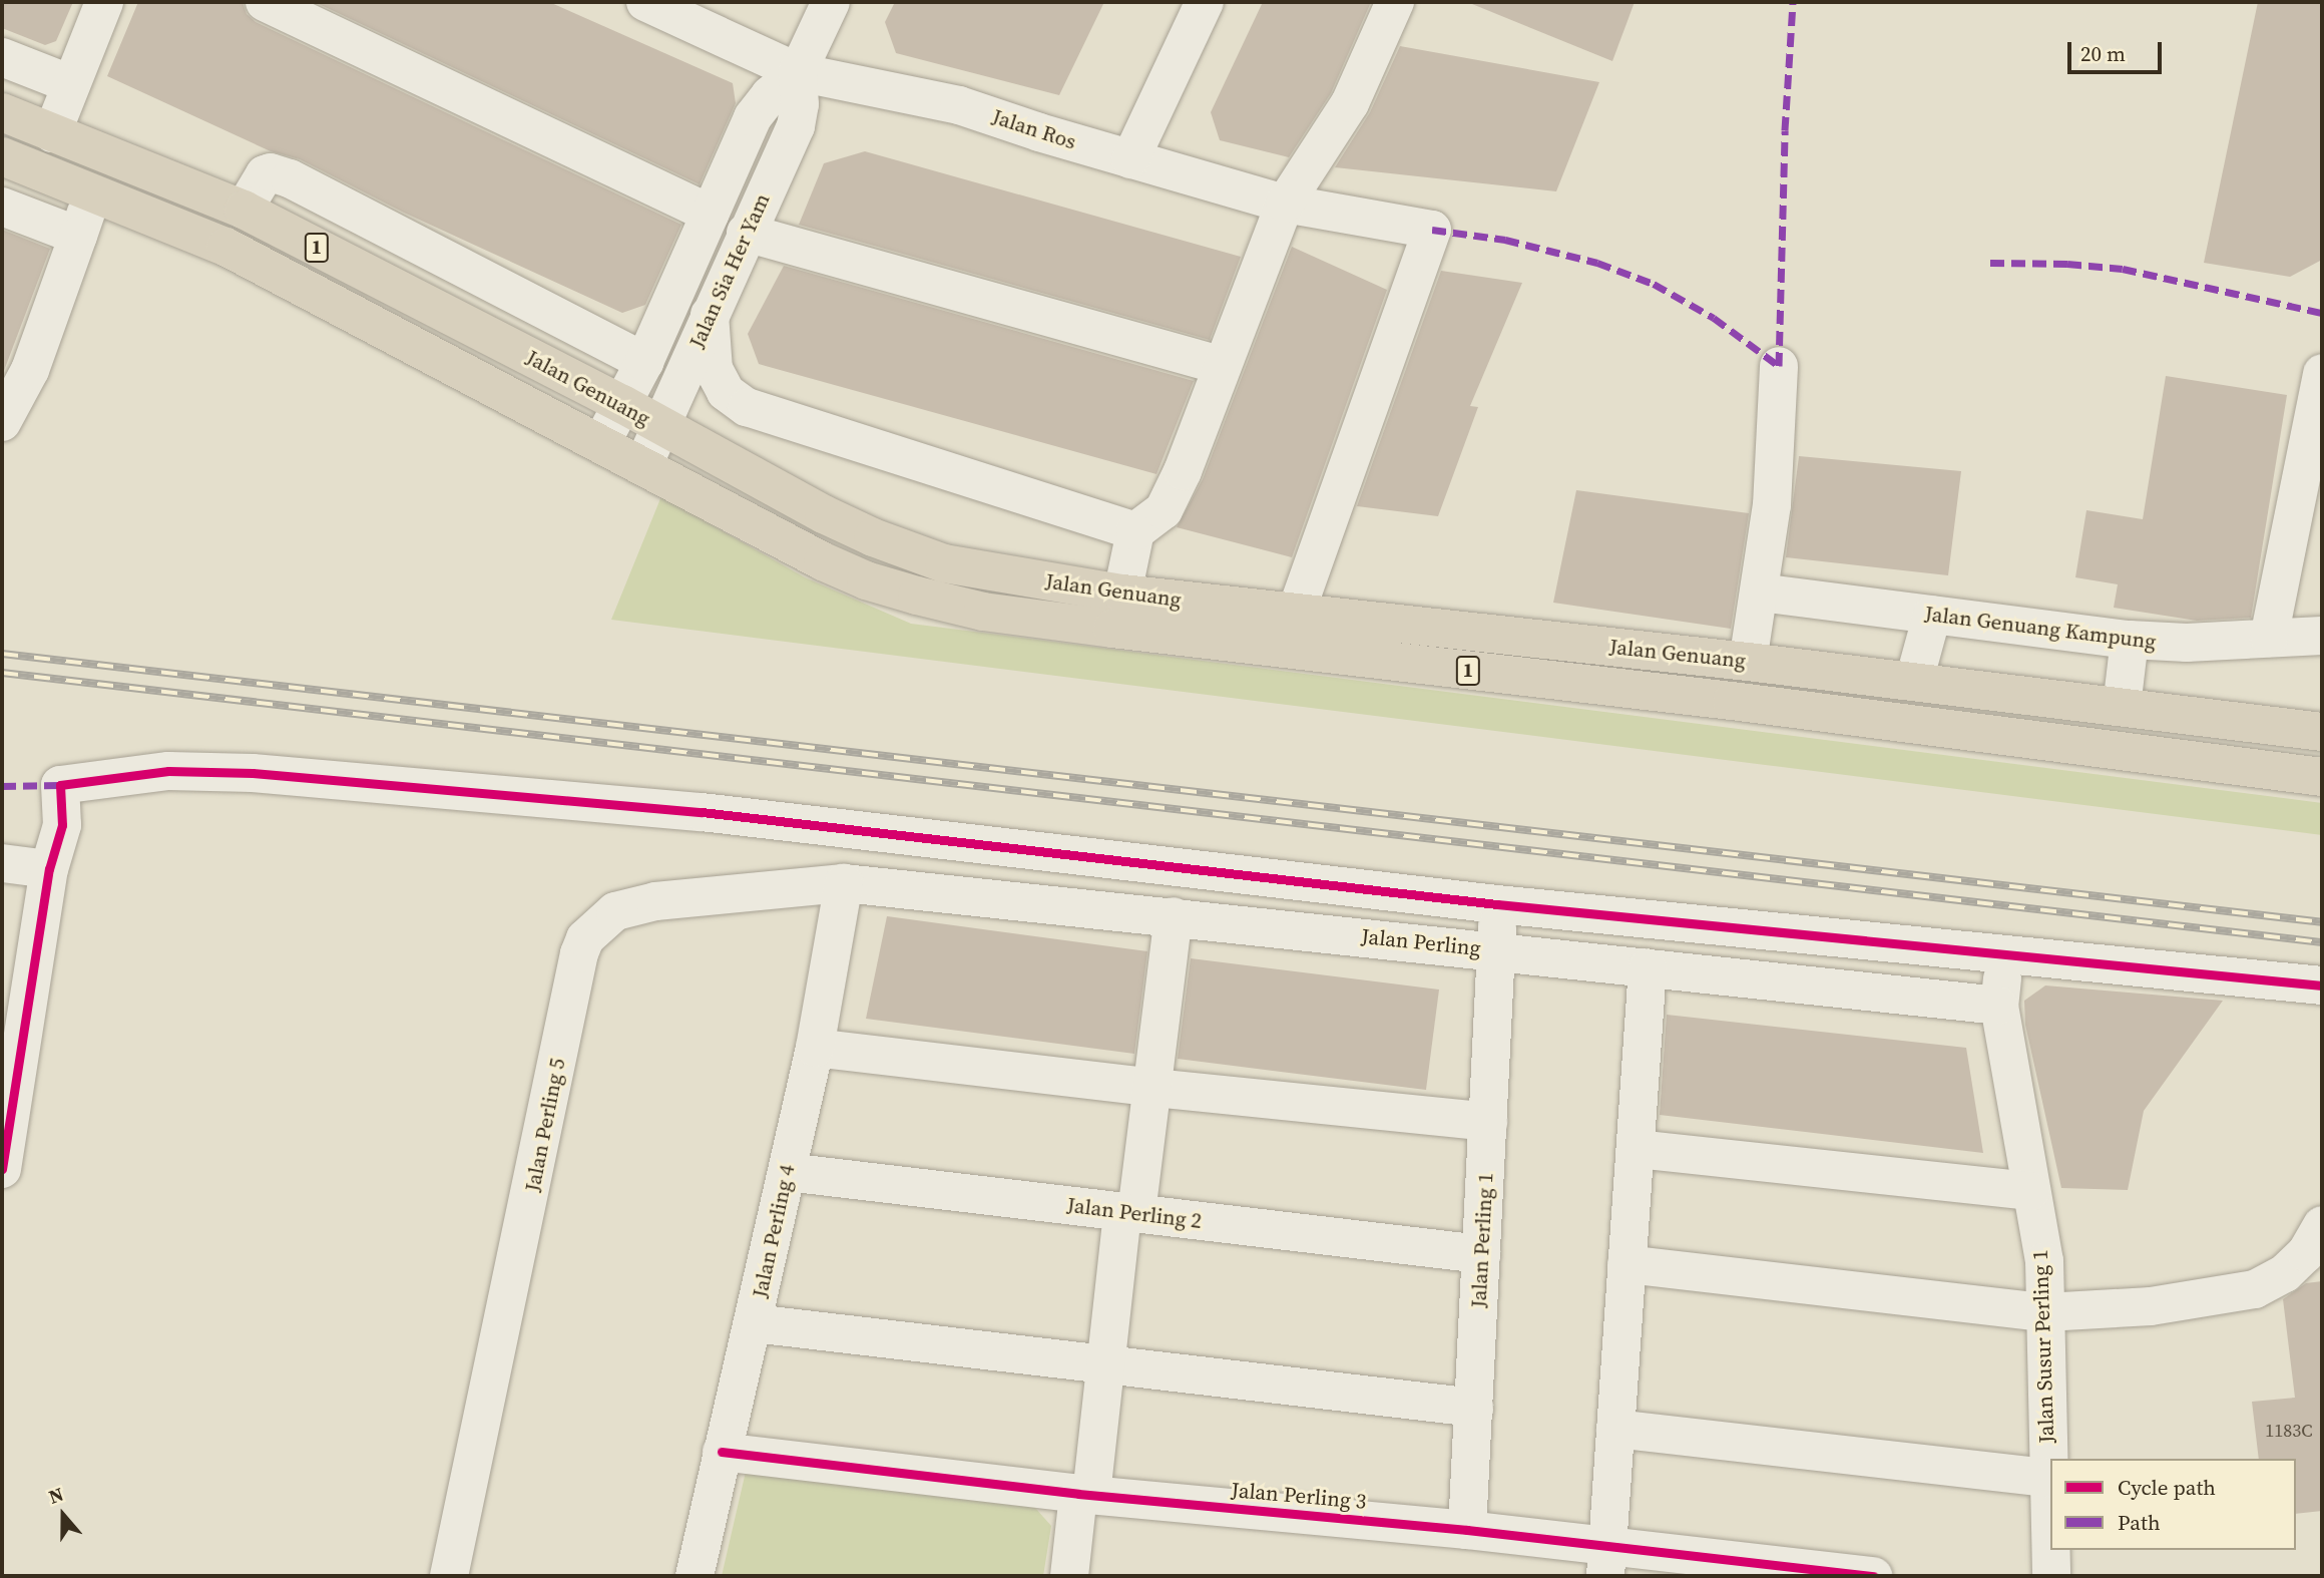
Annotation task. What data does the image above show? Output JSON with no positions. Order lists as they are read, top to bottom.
{
  "streets": {
    "highway": ["1", "Jalan Genuang"],
    "street": [
      "Jalan Ros",
      "Jalan Sia Her Yam",
      "Jalan Genuang Kampung",
      "Jalan Perling",
      "Jalan Perling 5",
      "Jalan Perling 2",
      "Jalan Perling 4",
      "Jalan Perling 1",
      "Jalan Susur Perling 1",
      "Jalan Perling 3"
    ]
  },
  "crossings": [
    ["Jalan Ros", "Jalan Sia Her Yam"],
    ["Jalan Ros", "Jalan Genuang"],
    ["Jalan Sia Her Yam", "Jalan Genuang"],
    ["Jalan Perling", "Jalan Perling 5"],
    ["Jalan Perling", "Jalan Perling 4"],
    ["Jalan Perling", "Jalan Perling 1"],
    ["Jalan Perling", "Jalan Susur Perling 1"],
    ["Jalan Perling 5", "Jalan Perling 4"],
    ["Jalan Perling 2", "Jalan Perling 4"],
    ["Jalan Perling 2", "Jalan Perling 1"],
    ["Jalan Perling 4", "Jalan Perling 3"],
    ["Jalan Perling 1", "Jalan Perling 3"]
  ],
  "house_numbers": ["1183C"],
  "legend": ["Cycle path", "Path"],
  "scale_bar": "20 m",
  "north": "top"
}
